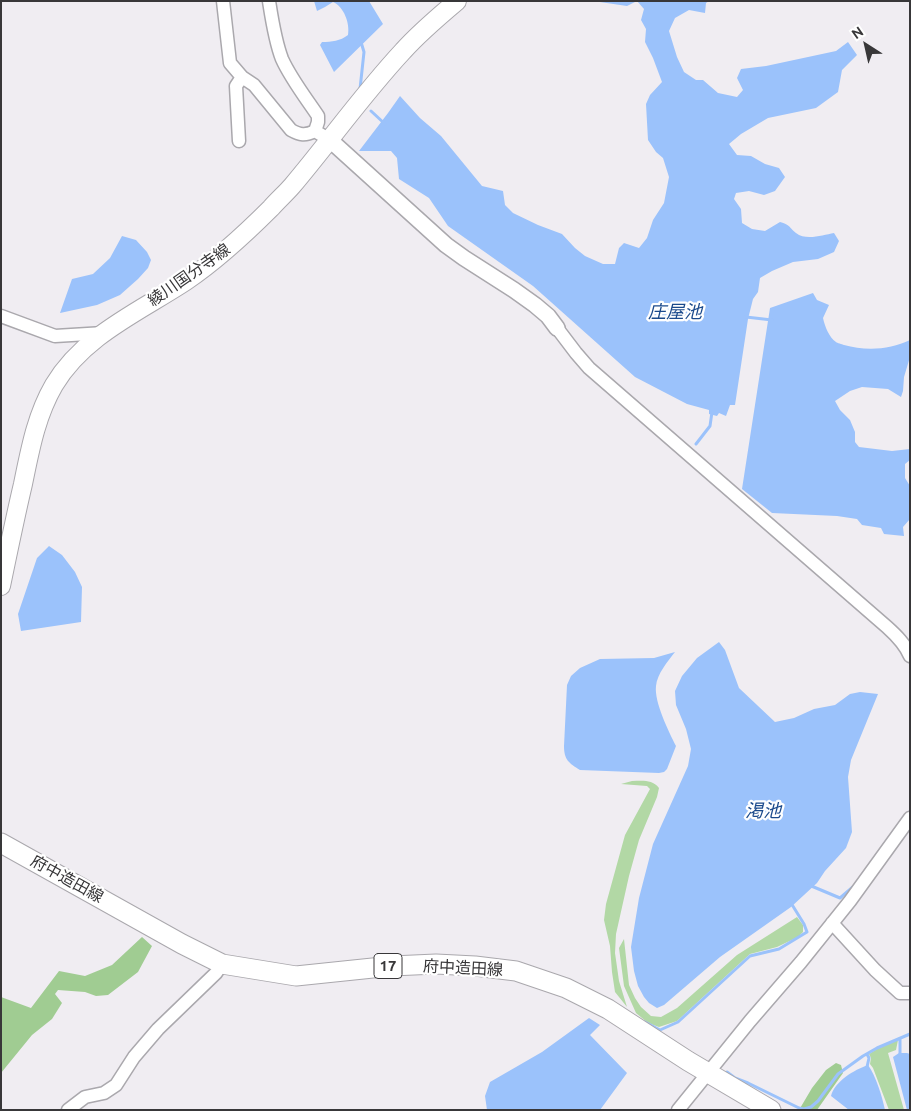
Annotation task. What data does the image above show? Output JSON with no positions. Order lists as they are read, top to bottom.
{
  "streets": {
    "main road": ["綾川国分寺線", "府中造田線", "17"]
  },
  "water": ["庄屋池", "渇池"],
  "north": "top left"
}
